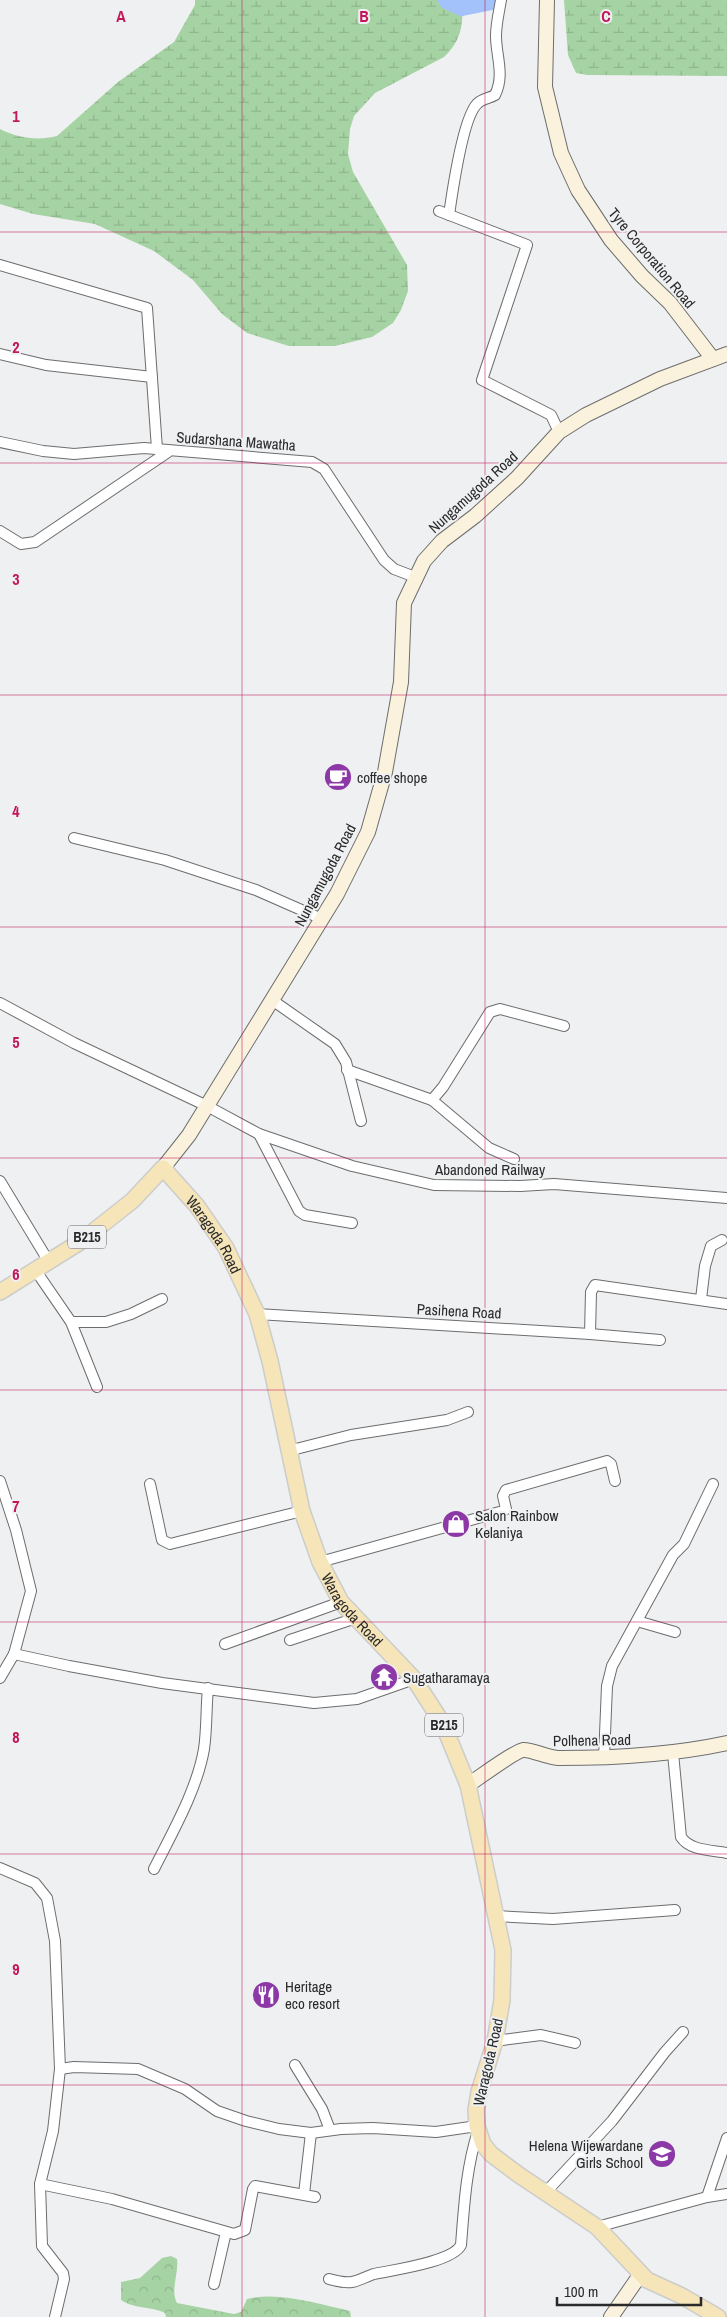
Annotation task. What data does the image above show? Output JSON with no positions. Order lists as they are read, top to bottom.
{
  "streets": {
    "main road": ["Waragoda Road", "B215"],
    "street": [
      "Tyre Corporation Road",
      "Sudarshana Mawatha",
      "Nungamugoda Road",
      "Abandoned Railway",
      "Pasihena Road",
      "Polhena Road"
    ]
  },
  "crossings": [
    ["Tyre Corporation Road", "Nungamugoda Road"],
    ["Sudarshana Mawatha", "Nungamugoda Road"],
    ["Nungamugoda Road", "Abandoned Railway"],
    ["Nungamugoda Road", "Waragoda Road"],
    ["Nungamugoda Road", "B215"],
    ["Waragoda Road", "B215"],
    ["Waragoda Road", "Pasihena Road"],
    ["Waragoda Road", "Polhena Road"]
  ],
  "places": {
    "cafe": ["coffee shope"],
    "shop": ["Salon Rainbow Kelaniya"],
    "temple": ["Sugatharamaya"],
    "restaurant": ["Heritage eco resort"],
    "school or university": ["Helena Wijewardane Girls School"]
  },
  "scale_bar": "100 m",
  "grid": {
    "columns": ["A", "B", "C"],
    "rows": [
      "1",
      "2",
      "3",
      "4",
      "5",
      "6",
      "7",
      "8",
      "9"
    ]
  }
}
